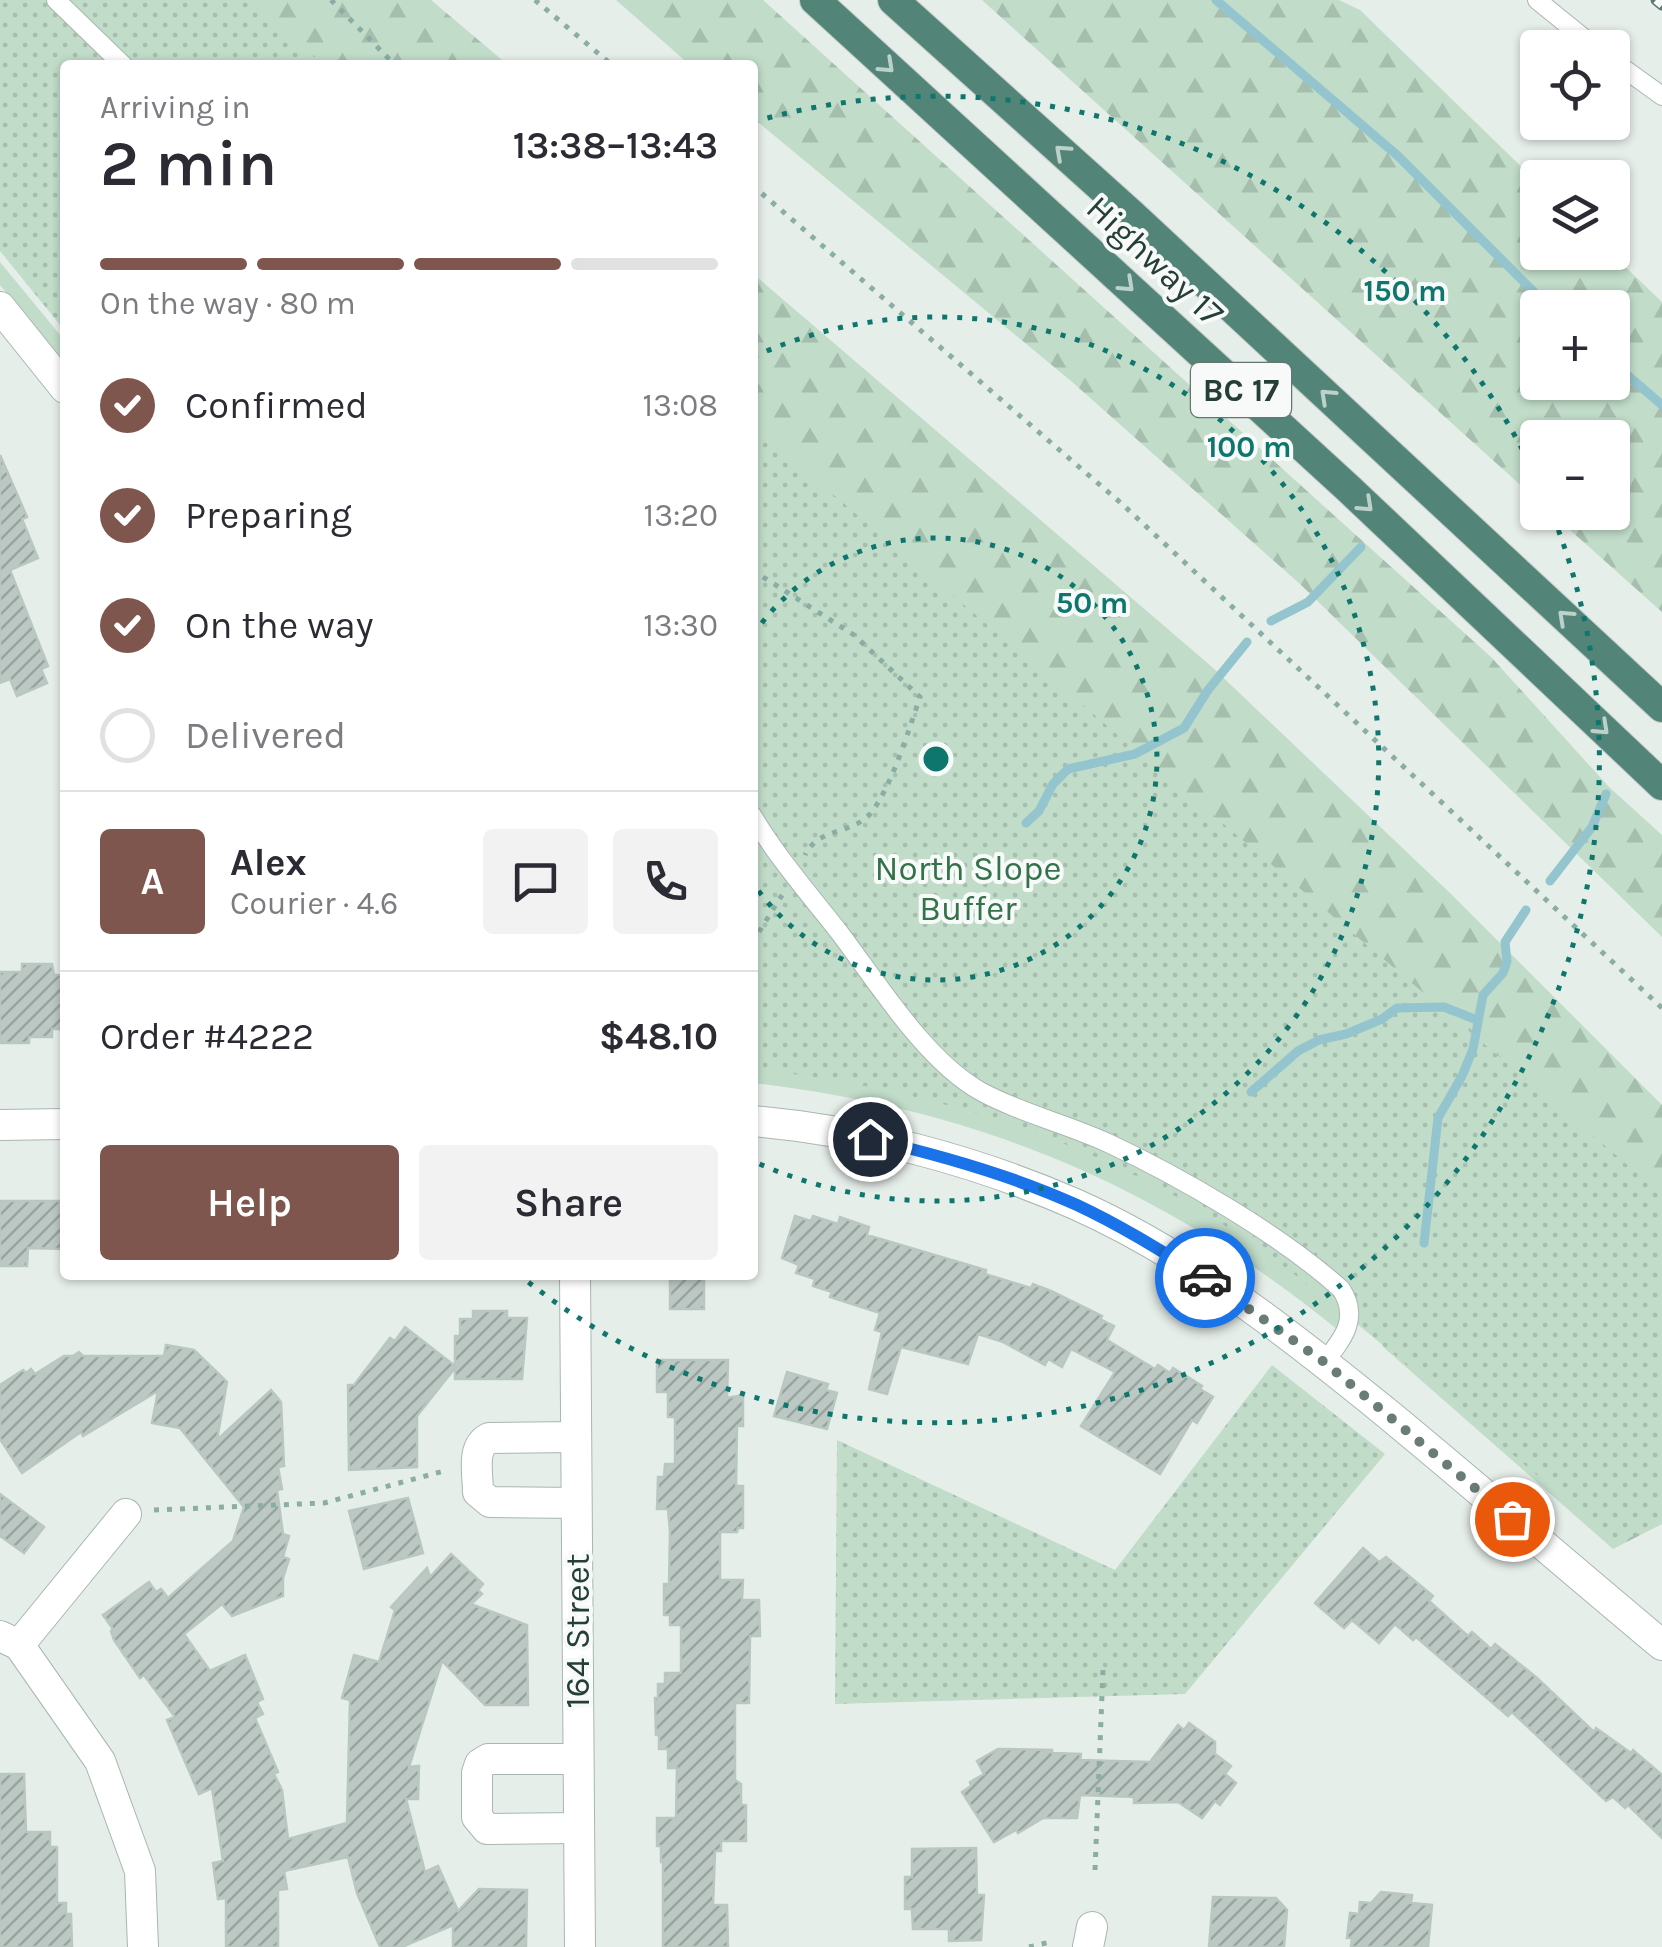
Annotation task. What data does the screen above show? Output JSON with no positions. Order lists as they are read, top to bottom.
{
  "streets": {
    "highway": ["Highway 17", "BC 17"],
    "street": ["164 Street"]
  },
  "parks": ["North Slope Buffer"],
  "page": {
    "map_buttons": ["+", "−"],
    "heading": ["2 min", "Arriving in", "13:38–13:43"],
    "panel": [
      "Alex",
      "Courier · 4.6",
      "Order #4222",
      "$48.10"
    ],
    "bar": "On the way · 80 m",
    "list": [
      ["Confirmed", "13:08"],
      ["Preparing", "13:20"],
      ["On the way", "13:30"],
      "Delivered"
    ],
    "round": "A",
    "buttons": ["Help", "Share"]
  },
  "rings": ["150 m", "100 m", "50 m"]
}
